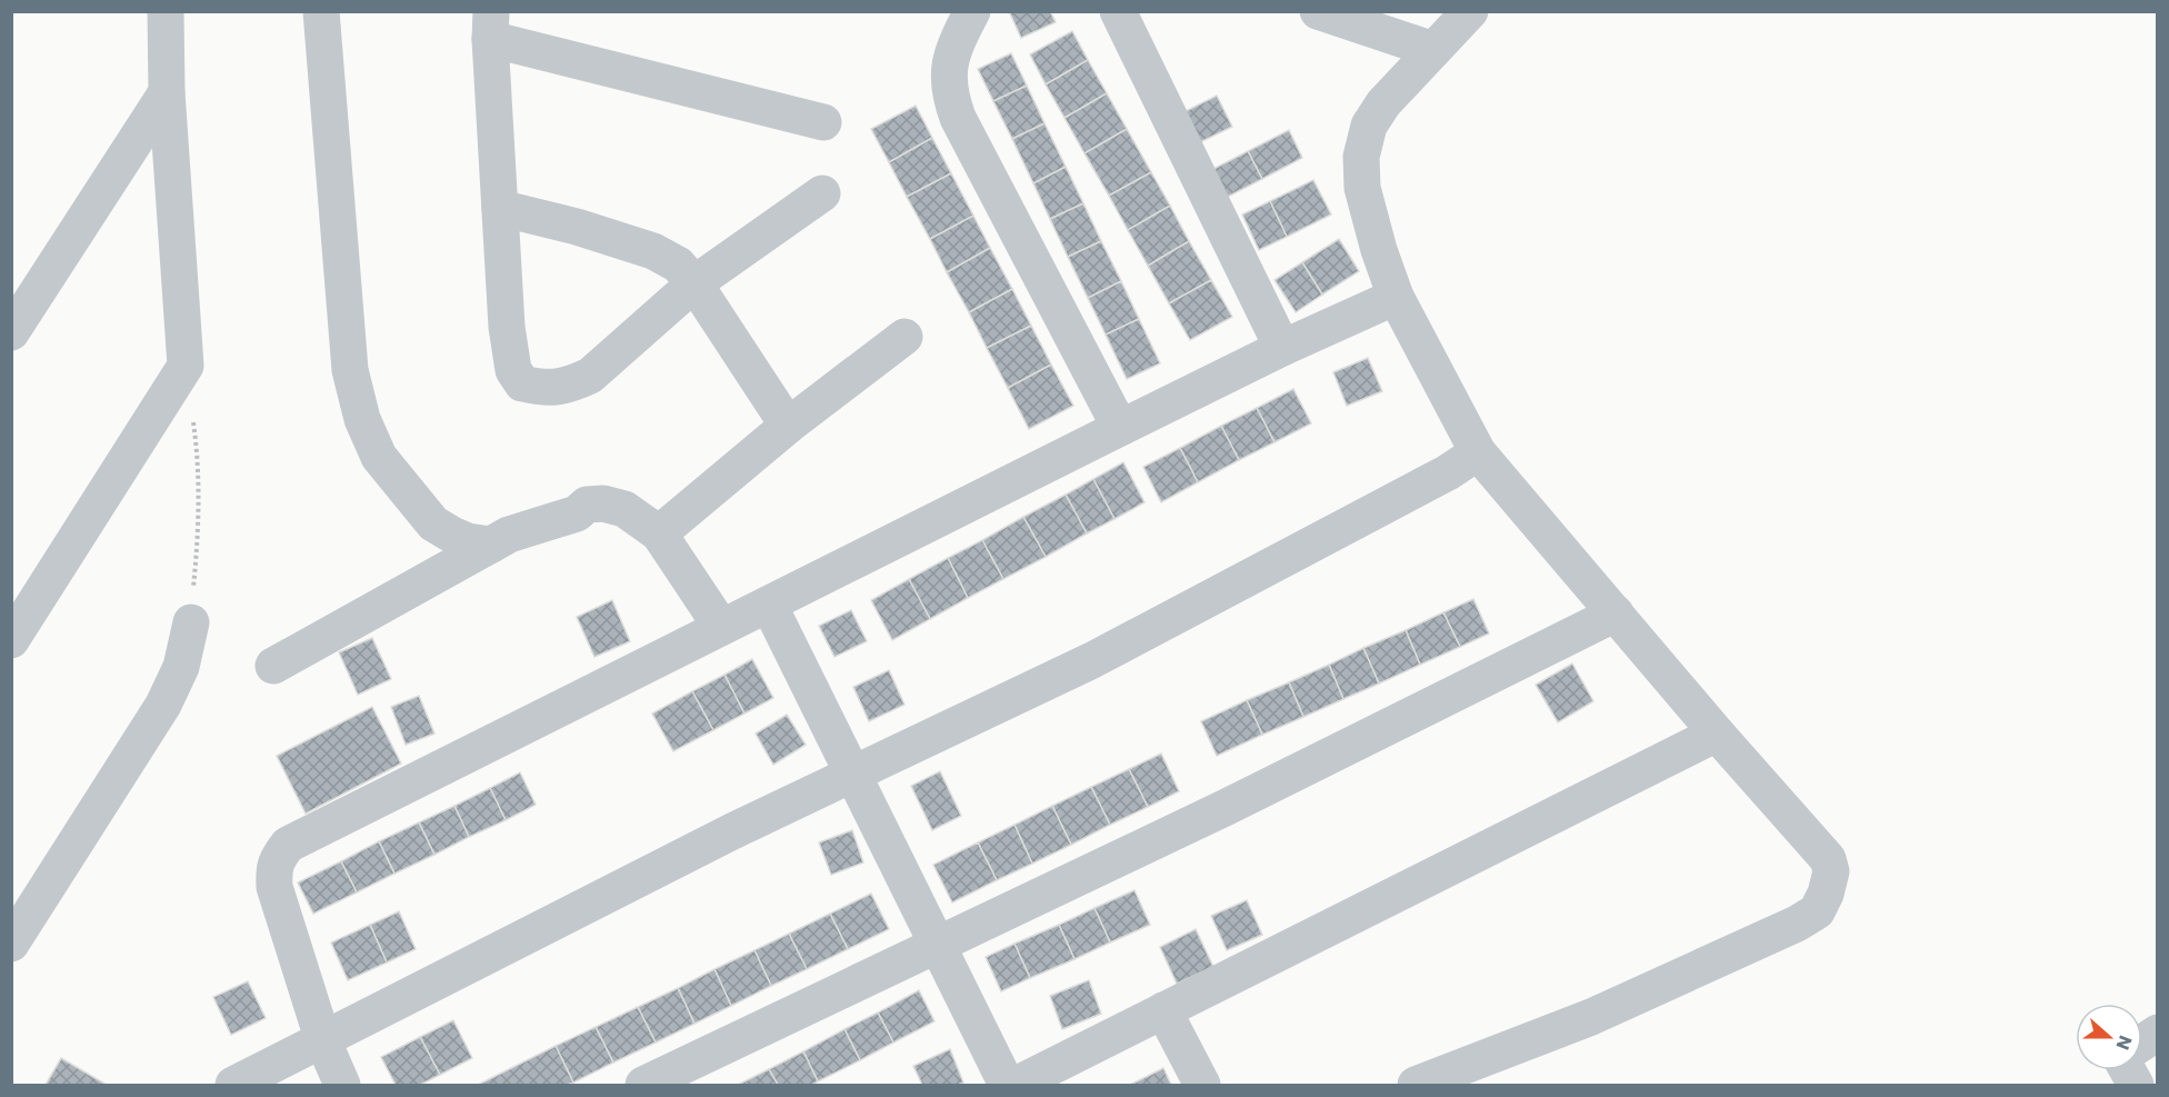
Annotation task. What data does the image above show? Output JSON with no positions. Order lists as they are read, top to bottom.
{
  "north": "right"
}
